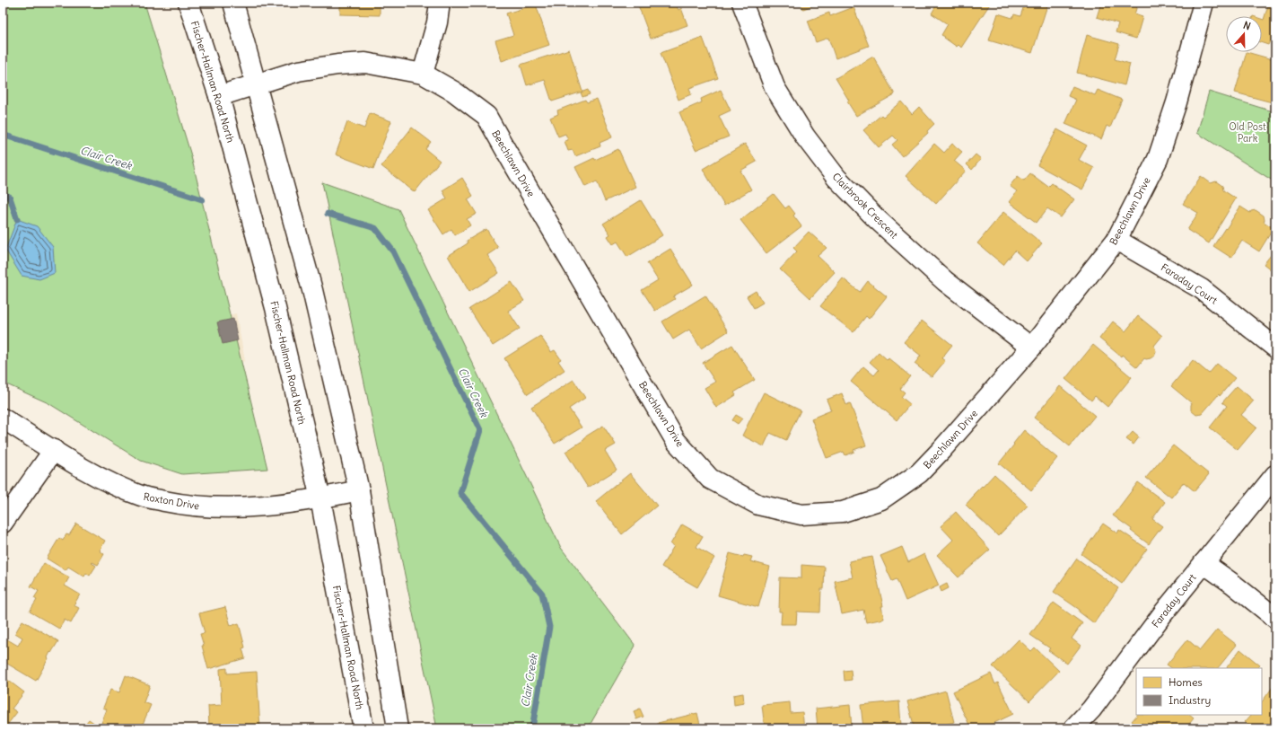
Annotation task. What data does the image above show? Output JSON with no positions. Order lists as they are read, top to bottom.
{
  "streets": {
    "street": [
      "Fischer-Hallman Road North",
      "Beechlawn Drive",
      "Clairbrook Crescent",
      "Faraday Court",
      "Roxton Drive"
    ]
  },
  "crossings": [
    ["Fischer-Hallman Road North", "Beechlawn Drive"],
    ["Fischer-Hallman Road North", "Roxton Drive"],
    ["Beechlawn Drive", "Clairbrook Crescent"],
    ["Beechlawn Drive", "Faraday Court"]
  ],
  "water": ["Clair Creek"],
  "parks": ["Old Post Park"],
  "legend": ["Homes", "Industry"],
  "north": "top"
}
